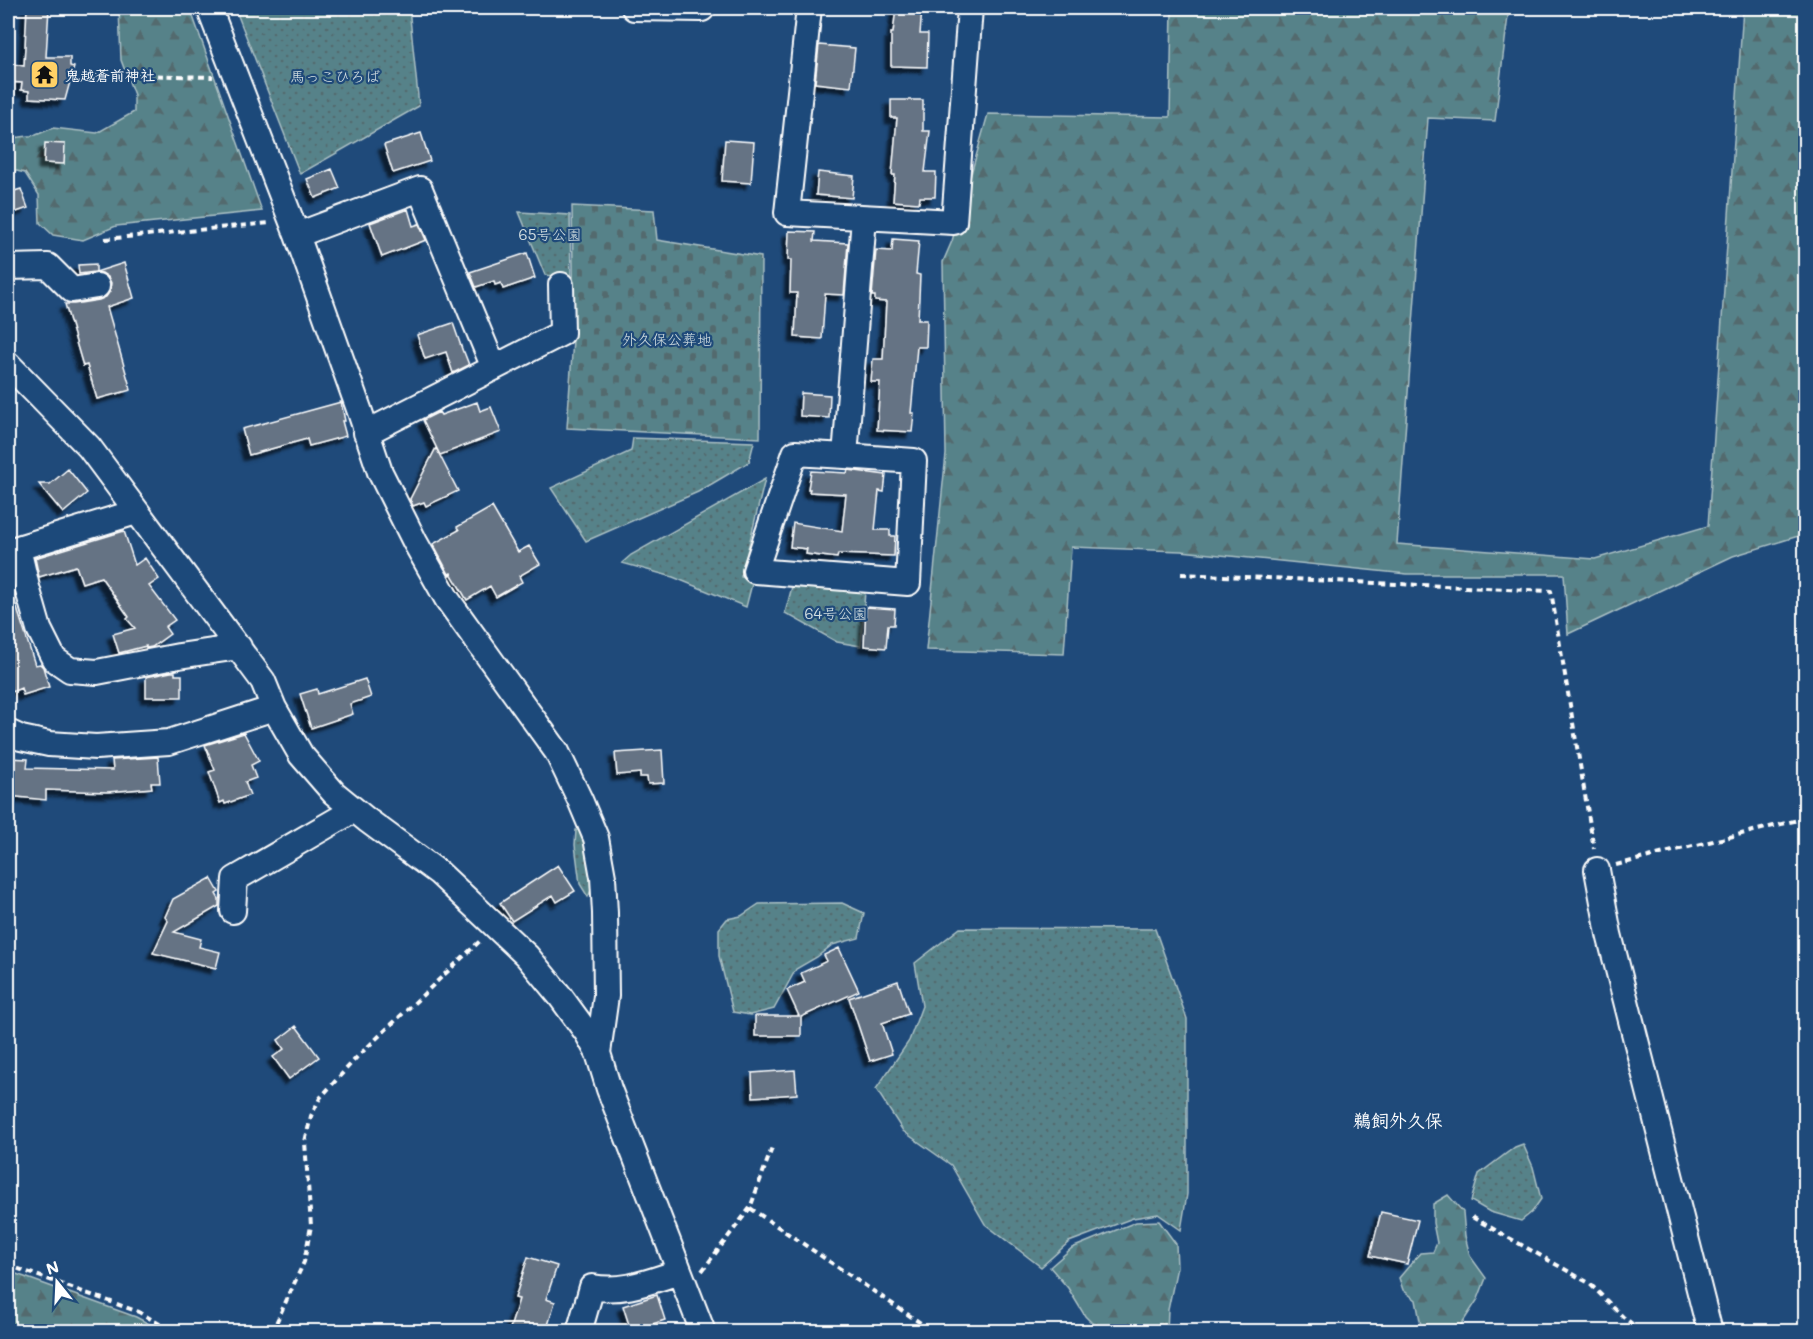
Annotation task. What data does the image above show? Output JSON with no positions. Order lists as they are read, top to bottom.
{
  "districts": ["鵜飼外久保"],
  "parks": [
    "馬っこひろば",
    "65号公園",
    "外久保公葬地",
    "64号公園"
  ],
  "places": {
    "temple": ["鬼越蒼前神社"]
  },
  "north": "top"
}
